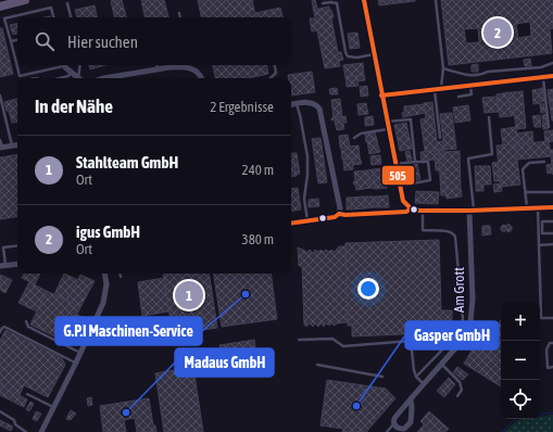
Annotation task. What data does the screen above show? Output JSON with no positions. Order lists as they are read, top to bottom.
{
  "streets": {
    "street": ["Am Grott"]
  },
  "places": ["G.P.I Maschinen-Service", "Gasper GmbH", "Madaus GmbH"],
  "lines": ["transit line 505"],
  "page": {
    "pins": ["2", "1"],
    "search": "Hier suchen",
    "heading": ["In der Nähe", "2 Ergebnisse"],
    "list": [
      {
        "mark": "1",
        "name": "Stahlteam GmbH",
        "note": "Ort",
        "value": "240 m"
      },
      {
        "mark": "2",
        "name": "igus GmbH",
        "note": "Ort",
        "value": "380 m"
      }
    ],
    "map_buttons": ["+", "−"]
  }
}
